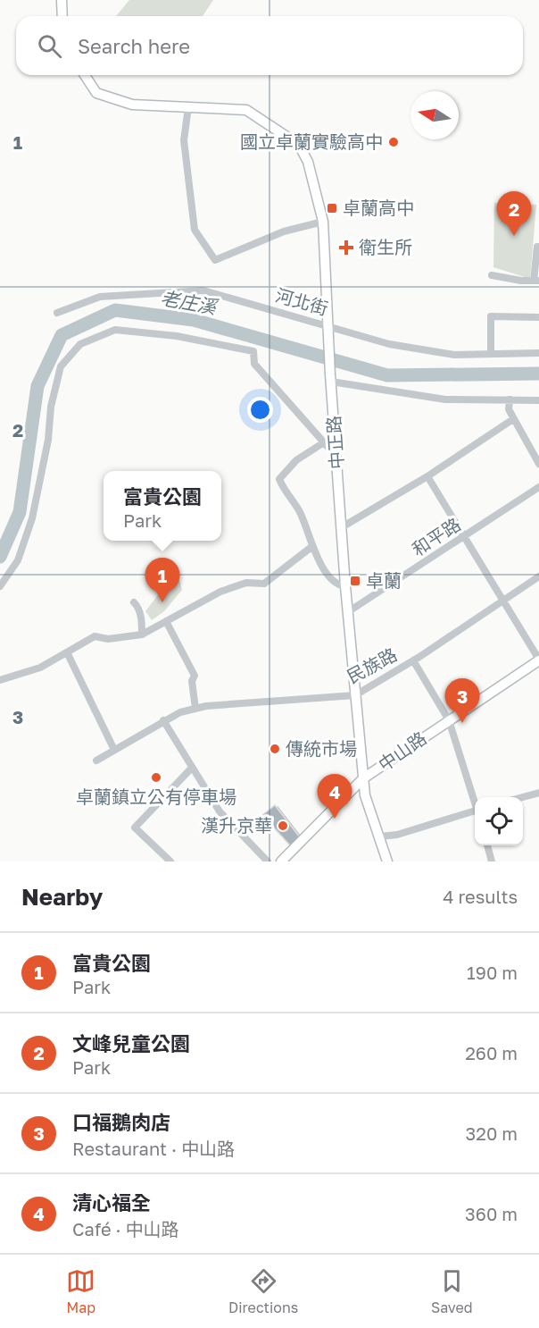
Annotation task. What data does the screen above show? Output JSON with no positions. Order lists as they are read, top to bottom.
{
  "streets": {
    "street": [
      "河北街",
      "中正路",
      "和平路",
      "民族路",
      "中山路"
    ]
  },
  "crossings": [
    ["河北街", "中正路"],
    ["中正路", "和平路"],
    ["中正路", "民族路"],
    ["中正路", "中山路"]
  ],
  "water": ["老庄溪"],
  "places": {
    "other": [
      "國立卓蘭實驗高中",
      "傳統市場",
      "卓蘭鎮立公有停車場",
      "漢升京華"
    ],
    "transit": ["卓蘭高中", "卓蘭"],
    "health": ["衛生所"]
  },
  "north": "left",
  "page": {
    "search": "Search here",
    "pins": [
      "2",
      "1",
      "3",
      "4"
    ],
    "popup": ["富貴公園", "Park"],
    "heading": ["Nearby", "4 results"],
    "list": [
      {
        "mark": "1",
        "name": "富貴公園",
        "note": "Park",
        "value": "190 m"
      },
      {
        "mark": "2",
        "name": "文峰兒童公園",
        "note": "Park",
        "value": "260 m"
      },
      {
        "mark": "3",
        "name": "口福鵝肉店",
        "note": "Restaurant · 中山路",
        "value": "320 m"
      },
      {
        "mark": "4",
        "name": "清心福全",
        "note": "Café · 中山路",
        "value": "360 m"
      }
    ],
    "nav": ["Map", "Directions", "Saved"]
  },
  "grid": {
    "rows": ["1", "2", "3"]
  }
}
